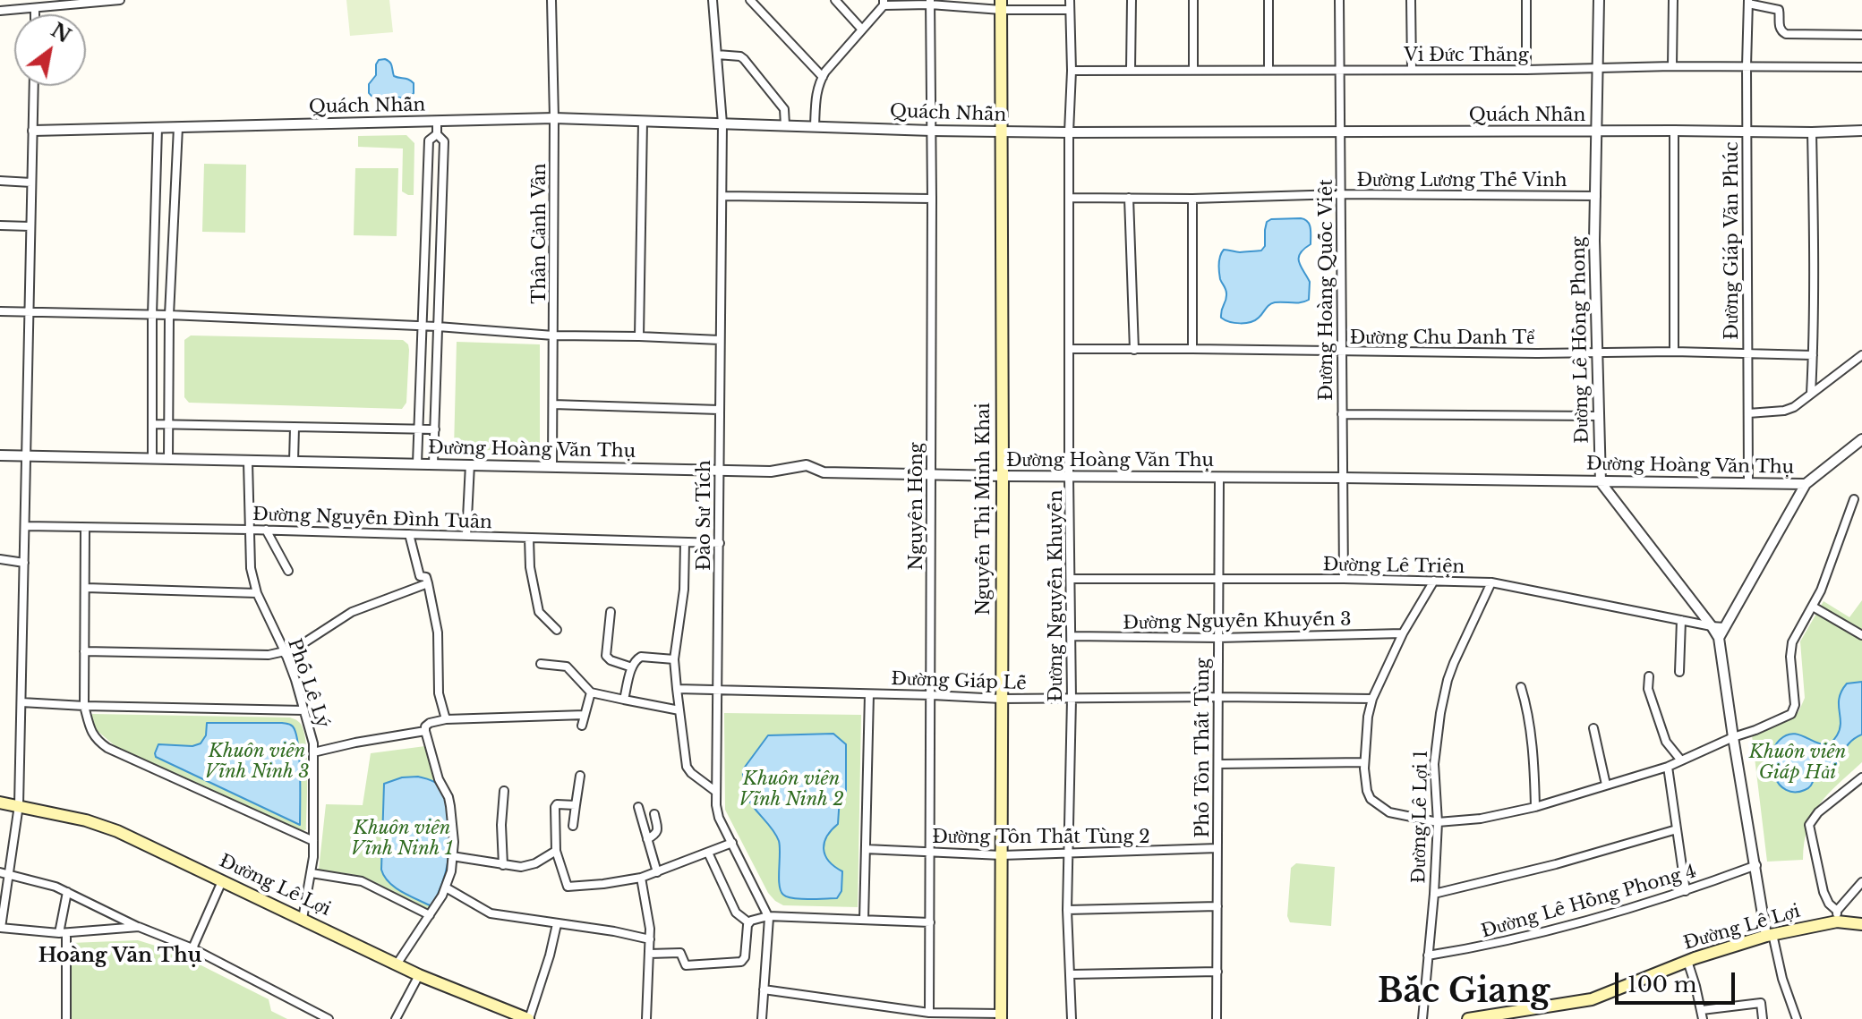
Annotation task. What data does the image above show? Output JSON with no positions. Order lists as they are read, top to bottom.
{
  "streets": {
    "main road": ["Nguyễn Thị Minh Khai", "Đường Lê Lợi"],
    "street": [
      "Vi Đức Thăng",
      "Quách Nhẫn",
      "Đường Lương Thế Vinh",
      "Thân Cảnh Vân",
      "Đường Giáp Văn Phúc",
      "Đường Hoàng Quốc Việt",
      "Đường Chu Danh Tể",
      "Đường Lê Hồng Phong",
      "Đường Hoàng Văn Thụ",
      "Nguyên Hồng",
      "Đào Sư Tích",
      "Đường Nguyễn Đình Tuân",
      "Đường Lê Triện",
      "Đường Nguyễn Khuyến",
      "Đường Nguyễn Khuyến 3",
      "Đường Giáp Lễ",
      "Phố Lê Lý",
      "Phố Tôn Thất Tùng",
      "Đường Lê Lợi 1",
      "Đường Tôn Thất Tùng 2",
      "Đường Lê Hồng Phong 4"
    ]
  },
  "crossings": [
    ["Vi Đức Thăng", "Đường Giáp Văn Phúc"],
    ["Vi Đức Thăng", "Đường Hoàng Quốc Việt"],
    ["Vi Đức Thăng", "Đường Lê Hồng Phong"],
    ["Vi Đức Thăng", "Đường Nguyễn Khuyến"],
    ["Quách Nhẫn", "Thân Cảnh Vân"],
    ["Quách Nhẫn", "Đường Giáp Văn Phúc"],
    ["Quách Nhẫn", "Đường Hoàng Quốc Việt"],
    ["Quách Nhẫn", "Đường Lê Hồng Phong"],
    ["Quách Nhẫn", "Nguyên Hồng"],
    ["Quách Nhẫn", "Nguyễn Thị Minh Khai"],
    ["Quách Nhẫn", "Đào Sư Tích"],
    ["Quách Nhẫn", "Đường Nguyễn Khuyến"],
    ["Đường Lương Thế Vinh", "Đường Hoàng Quốc Việt"],
    ["Đường Lương Thế Vinh", "Đường Lê Hồng Phong"],
    ["Đường Lương Thế Vinh", "Đường Nguyễn Khuyến"],
    ["Thân Cảnh Vân", "Đường Hoàng Văn Thụ"],
    ["Đường Giáp Văn Phúc", "Đường Chu Danh Tể"],
    ["Đường Giáp Văn Phúc", "Đường Hoàng Văn Thụ"],
    ["Đường Hoàng Quốc Việt", "Đường Chu Danh Tể"],
    ["Đường Hoàng Quốc Việt", "Đường Hoàng Văn Thụ"],
    ["Đường Hoàng Quốc Việt", "Đường Lê Triện"],
    ["Đường Chu Danh Tể", "Đường Lê Hồng Phong"],
    ["Đường Chu Danh Tể", "Đường Nguyễn Khuyến"],
    ["Đường Lê Hồng Phong", "Đường Hoàng Văn Thụ"],
    ["Đường Hoàng Văn Thụ", "Nguyên Hồng"],
    ["Đường Hoàng Văn Thụ", "Nguyễn Thị Minh Khai"],
    ["Đường Hoàng Văn Thụ", "Đào Sư Tích"],
    ["Đường Hoàng Văn Thụ", "Đường Nguyễn Khuyến"],
    ["Đường Hoàng Văn Thụ", "Phố Lê Lý"],
    ["Đường Hoàng Văn Thụ", "Phố Tôn Thất Tùng"],
    ["Nguyên Hồng", "Đường Giáp Lễ"],
    ["Nguyên Hồng", "Đường Tôn Thất Tùng 2"],
    ["Nguyễn Thị Minh Khai", "Đường Giáp Lễ"],
    ["Nguyễn Thị Minh Khai", "Đường Tôn Thất Tùng 2"],
    ["Đào Sư Tích", "Đường Nguyễn Đình Tuân"],
    ["Đào Sư Tích", "Đường Giáp Lễ"],
    ["Đường Nguyễn Đình Tuân", "Phố Lê Lý"],
    ["Đường Lê Triện", "Đường Nguyễn Khuyến"],
    ["Đường Lê Triện", "Phố Tôn Thất Tùng"],
    ["Đường Lê Triện", "Đường Lê Lợi 1"],
    ["Đường Nguyễn Khuyến", "Đường Nguyễn Khuyến 3"],
    ["Đường Nguyễn Khuyến", "Đường Giáp Lễ"],
    ["Đường Nguyễn Khuyến", "Đường Tôn Thất Tùng 2"],
    ["Đường Nguyễn Khuyến 3", "Phố Tôn Thất Tùng"],
    ["Đường Giáp Lễ", "Phố Tôn Thất Tùng"],
    ["Phố Lê Lý", "Đường Lê Lợi"],
    ["Phố Tôn Thất Tùng", "Đường Tôn Thất Tùng 2"],
    ["Đường Lê Lợi 1", "Đường Lê Hồng Phong 4"]
  ],
  "districts": ["Hoàng Văn Thụ", "Bắc Giang"],
  "parks": [
    "Khuôn viên Vĩnh Ninh 3",
    "Khuôn viên Giáp Hải",
    "Khuôn viên Vĩnh Ninh 2",
    "Khuôn viên Vĩnh Ninh 1"
  ],
  "scale_bar": "100 m",
  "north": "top right"
}
